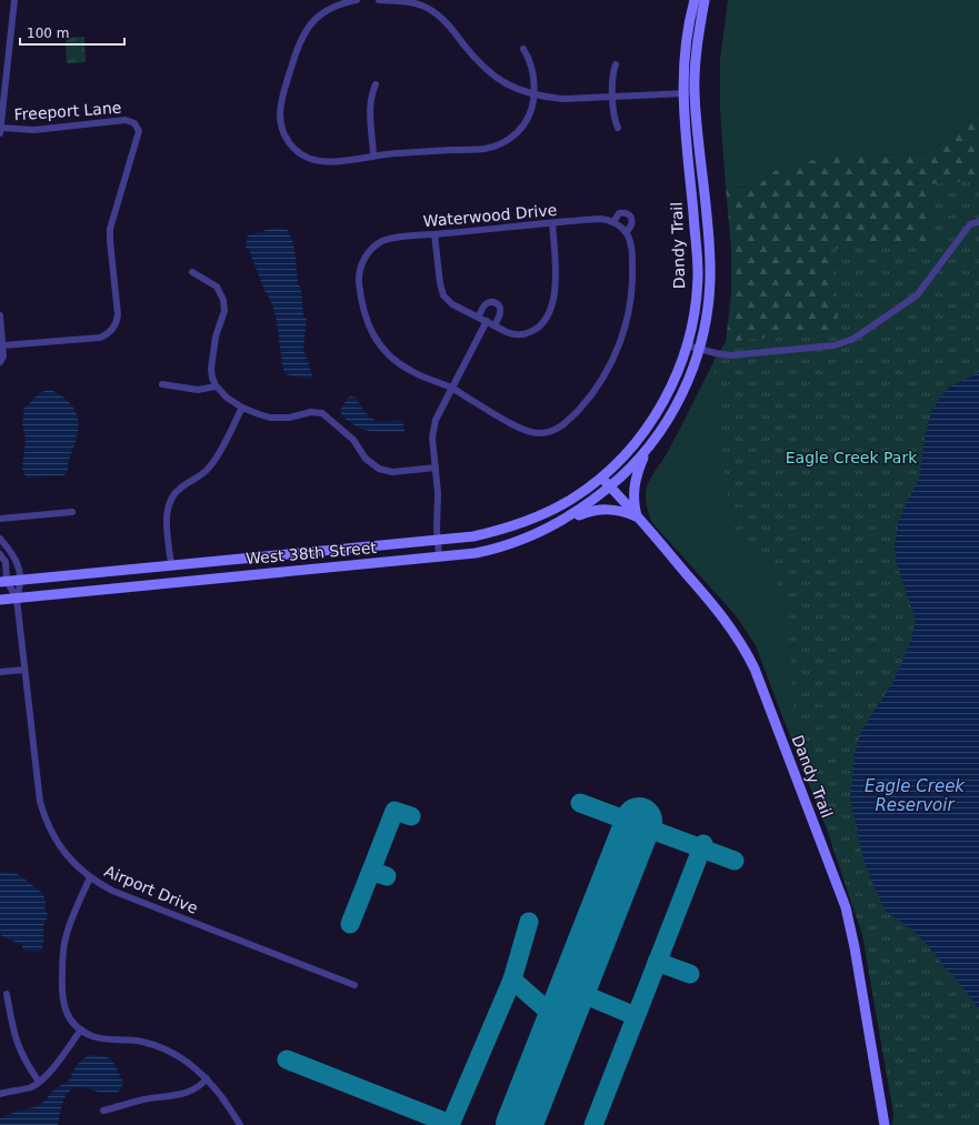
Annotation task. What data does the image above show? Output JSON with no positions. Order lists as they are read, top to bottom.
{
  "streets": {
    "main road": ["Dandy Trail", "West 38th Street"],
    "street": ["Freeport Lane", "Waterwood Drive", "Airport Drive"]
  },
  "crossings": [
    ["Dandy Trail", "West 38th Street"],
    ["West 38th Street", "Airport Drive"]
  ],
  "water": ["Eagle Creek Reservoir"],
  "parks": ["Eagle Creek Park"],
  "scale_bar": "100 m"
}
